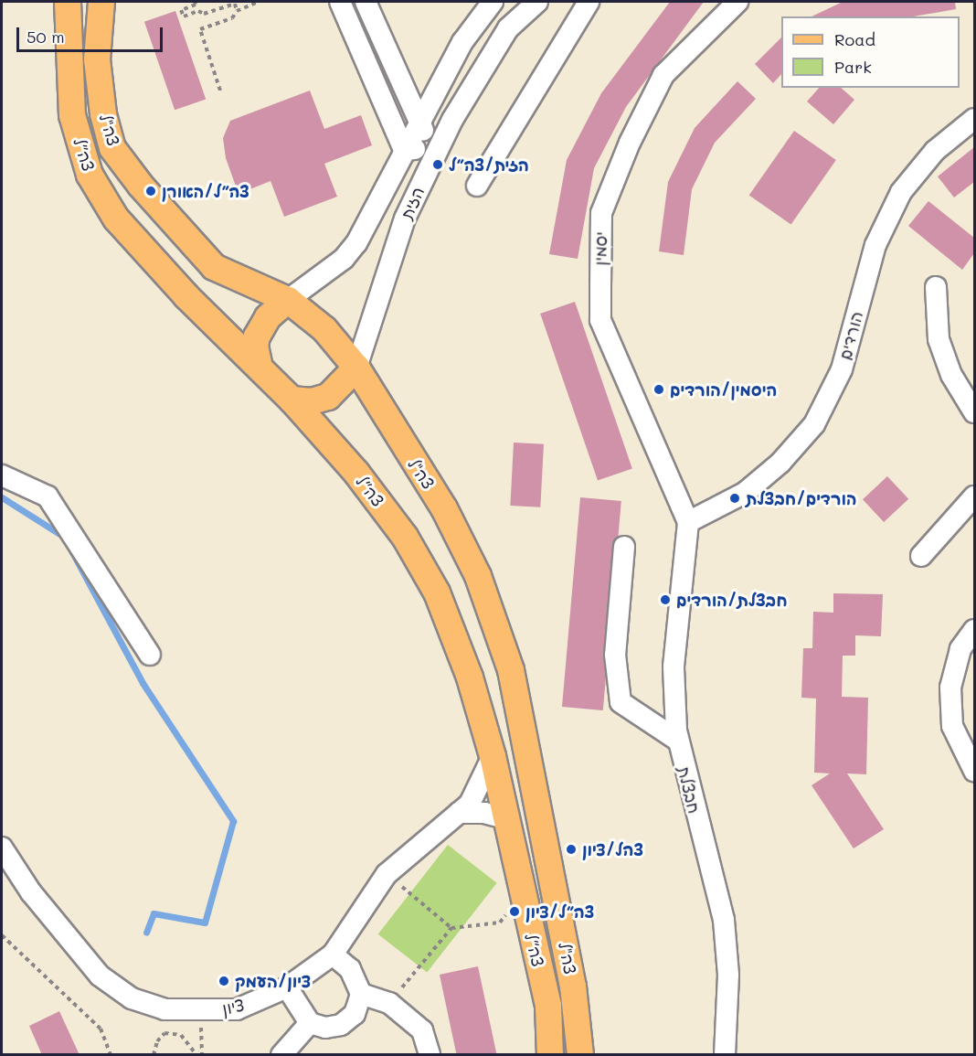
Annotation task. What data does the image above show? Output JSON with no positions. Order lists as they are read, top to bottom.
{
  "streets": {
    "main road": ["צה\"ל", "צה״ל"],
    "street": [
      "הזית",
      "יסמין",
      "הורדים",
      "חבצלת",
      "ציון"
    ]
  },
  "crossings": [
    ["צה\"ל", "צה״ל"],
    ["צה\"ל", "הזית"],
    ["צה״ל", "הזית"],
    ["צה״ל", "ציון"],
    ["יסמין", "הורדים"],
    ["יסמין", "חבצלת"],
    ["הורדים", "חבצלת"]
  ],
  "places": [
    "הזית/צה״ל",
    "צה״ל/האורן",
    "היסמין/הורדים",
    "הורדים/חבצלת",
    "חבצלת/הורדים",
    "צהל/ציון",
    "צה״ל/ציון",
    "ציון/העמק"
  ],
  "legend": ["Road", "Park"],
  "scale_bar": "50 m"
}
